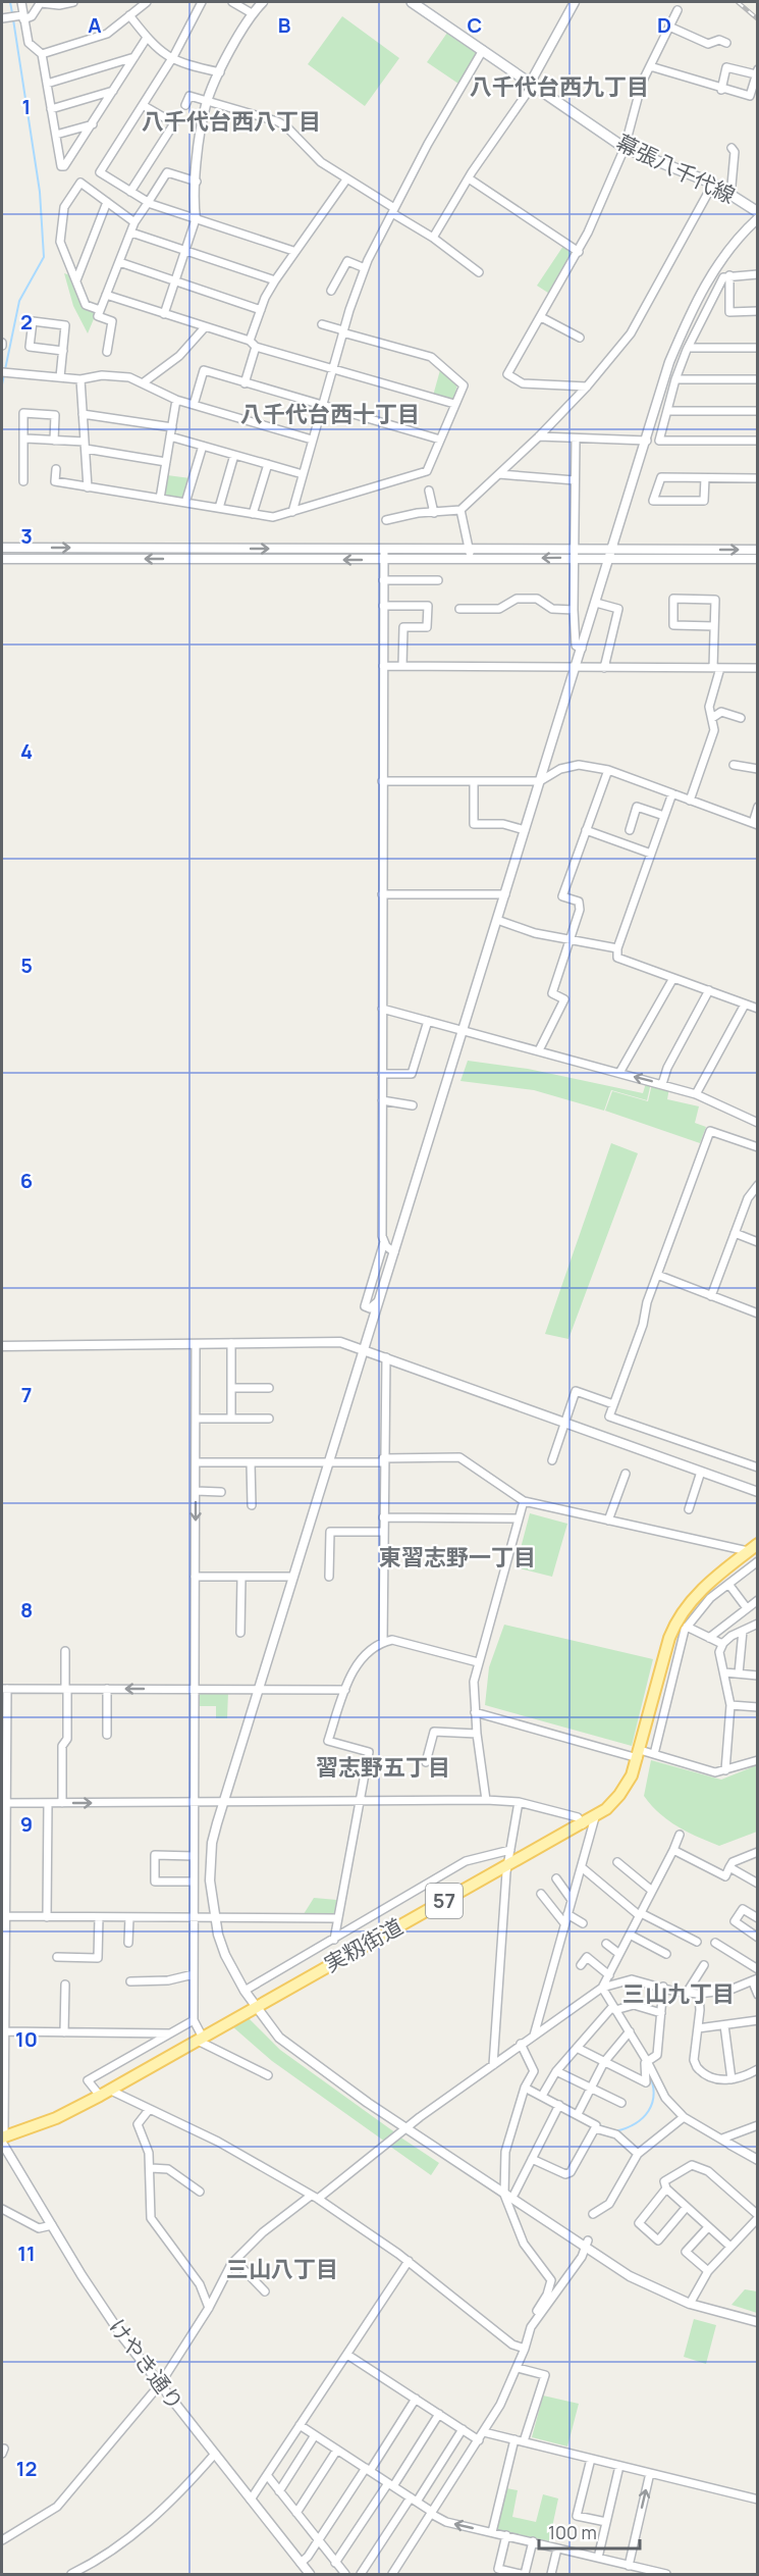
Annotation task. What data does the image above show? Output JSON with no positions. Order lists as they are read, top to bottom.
{
  "streets": {
    "main road": ["幕張八千代線", "57", "実籾街道"],
    "street": ["けやき通り"]
  },
  "crossings": [
    ["実籾街道", "けやき通り"]
  ],
  "districts": [
    "八千代台西九丁目",
    "八千代台西八丁目",
    "八千代台西十丁目",
    "東習志野一丁目",
    "習志野五丁目",
    "三山九丁目",
    "三山八丁目"
  ],
  "scale_bar": "100 m",
  "grid": {
    "columns": [
      "A",
      "B",
      "C",
      "D"
    ],
    "rows": [
      "1",
      "2",
      "3",
      "4",
      "5",
      "6",
      "7",
      "8",
      "9",
      "10",
      "11",
      "12"
    ]
  }
}
